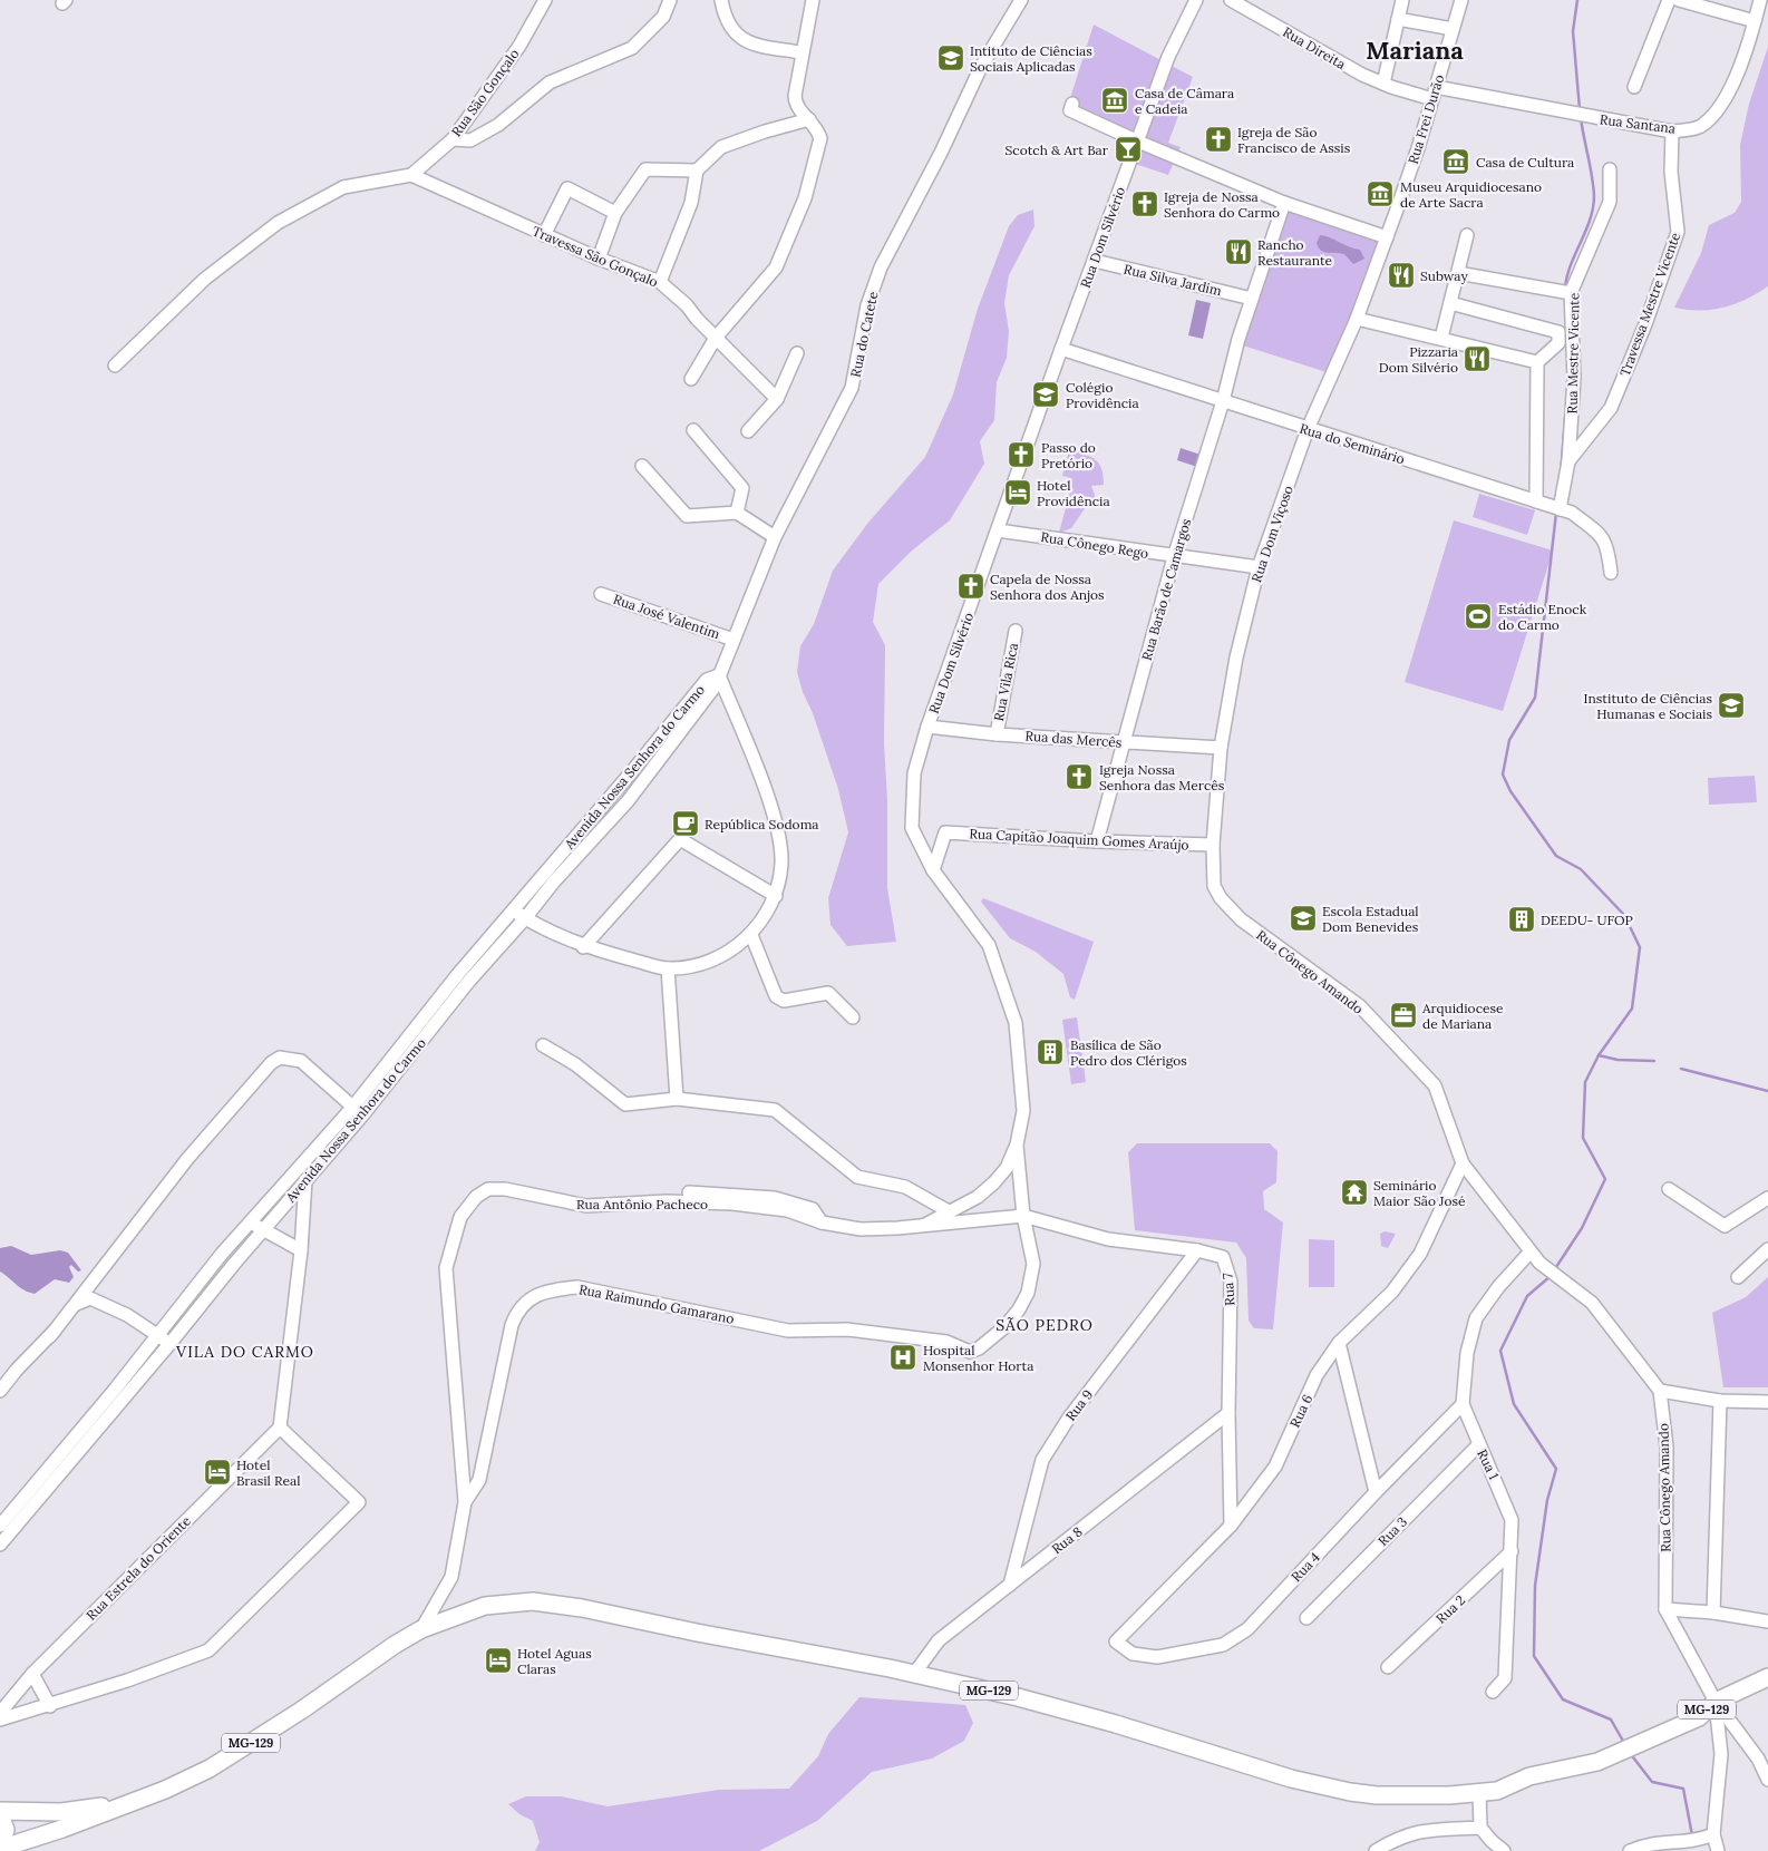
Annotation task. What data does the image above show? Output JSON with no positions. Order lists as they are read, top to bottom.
{
  "streets": {
    "main road": ["MG-129"],
    "street": [
      "Rua Direita",
      "Rua São Gonçalo",
      "Rua Frei Durão",
      "Rua Santana",
      "Rua Dom Silvério",
      "Travessa São Gonçalo",
      "Rua Silva Jardim",
      "Travessa Mestre Vicente",
      "Rua do Catete",
      "Rua Mestre Vicente",
      "Rua do Seminário",
      "Rua Dom Viçoso",
      "Rua Cônego Rego",
      "Rua Barão de Camargos",
      "Rua José Valentim",
      "Rua Vila Rica",
      "Rua das Mercês",
      "Avenida Nossa Senhora do Carmo",
      "Rua Capitão Joaquim Gomes Araújo",
      "Rua Cônego Amando",
      "Rua Antônio Pacheco",
      "Rua 7",
      "Rua Raimundo Gamarano",
      "Rua 9",
      "Rua 6",
      "Rua 1",
      "Rua 3",
      "Rua 8",
      "Rua 4",
      "Rua Estrela do Oriente",
      "Rua 2"
    ]
  },
  "crossings": [
    ["Rua Direita", "Rua Frei Durão"],
    ["Rua Direita", "Rua Santana"],
    ["Rua São Gonçalo", "Travessa São Gonçalo"],
    ["Rua Frei Durão", "Rua Santana"],
    ["Rua Frei Durão", "Rua Dom Viçoso"],
    ["Rua Santana", "Travessa Mestre Vicente"],
    ["Rua Dom Silvério", "Rua Silva Jardim"],
    ["Rua Dom Silvério", "Rua do Seminário"],
    ["Rua Dom Silvério", "Rua Cônego Rego"],
    ["Rua Dom Silvério", "Rua das Mercês"],
    ["Rua Dom Silvério", "Rua Capitão Joaquim Gomes Araújo"],
    ["Rua Dom Silvério", "Rua Antônio Pacheco"],
    ["Rua Silva Jardim", "Rua Barão de Camargos"],
    ["Travessa Mestre Vicente", "Rua Mestre Vicente"],
    ["Rua do Catete", "Rua José Valentim"],
    ["Rua do Catete", "Avenida Nossa Senhora do Carmo"],
    ["Rua Mestre Vicente", "Rua do Seminário"],
    ["Rua do Seminário", "Rua Dom Viçoso"],
    ["Rua do Seminário", "Rua Barão de Camargos"],
    ["Rua Dom Viçoso", "Rua Cônego Rego"],
    ["Rua Dom Viçoso", "Rua das Mercês"],
    ["Rua Dom Viçoso", "Rua Capitão Joaquim Gomes Araújo"],
    ["Rua Dom Viçoso", "Rua Cônego Amando"],
    ["Rua Cônego Rego", "Rua Barão de Camargos"],
    ["Rua Barão de Camargos", "Rua das Mercês"],
    ["Rua Barão de Camargos", "Rua Capitão Joaquim Gomes Araújo"],
    ["Rua Vila Rica", "Rua das Mercês"],
    ["Rua Capitão Joaquim Gomes Araújo", "Rua Cônego Amando"],
    ["Rua Cônego Amando", "Rua 6"],
    ["Rua Cônego Amando", "Rua 1"],
    ["Rua Antônio Pacheco", "Rua 7"],
    ["Rua Antônio Pacheco", "Rua Raimundo Gamarano"],
    ["Rua 7", "Rua Raimundo Gamarano"],
    ["Rua 7", "Rua 9"],
    ["Rua 7", "Rua 6"],
    ["Rua 7", "Rua 8"],
    ["Rua Raimundo Gamarano", "MG-129"],
    ["Rua 9", "Rua 8"],
    ["Rua 6", "Rua 4"],
    ["Rua 1", "Rua 3"],
    ["Rua 1", "Rua 4"],
    ["Rua 1", "Rua 2"],
    ["Rua 8", "MG-129"]
  ],
  "districts": ["Mariana", "SÃO PEDRO", "VILA DO CARMO"],
  "places": {
    "school or university": [
      "Intituto de Ciências Sociais Aplicadas",
      "Colégio Providência",
      "Instituto de Ciências Humanas e Sociais",
      "Escola Estadual Dom Benevides"
    ],
    "museum": ["Casa de Câmara e Cadeia", "Casa de Cultura", "Museu Arquidiocesano de Arte Sacra"],
    "church": [
      "Igreja de São Francisco de Assis",
      "Igreja de Nossa Senhora do Carmo",
      "Passo do Pretório",
      "Capela de Nossa Senhora dos Anjos",
      "Igreja Nossa Senhora das Mercês"
    ],
    "bar": ["Scotch & Art Bar"],
    "restaurant": ["Rancho Restaurante", "Subway", "Pizzaria Dom Silvério"],
    "hotel": ["Hotel Providência", "Hotel Brasil Real", "Hotel Aguas Claras"],
    "sports": ["Estádio Enock do Carmo"],
    "cafe": ["República Sodoma"],
    "building": ["DEEDU- UFOP", "Basílica de São Pedro dos Clérigos"],
    "office": ["Arquidiocese de Mariana"],
    "temple": ["Seminário Maior São José"],
    "hospital": ["Hospital Monsenhor Horta"]
  }
}
